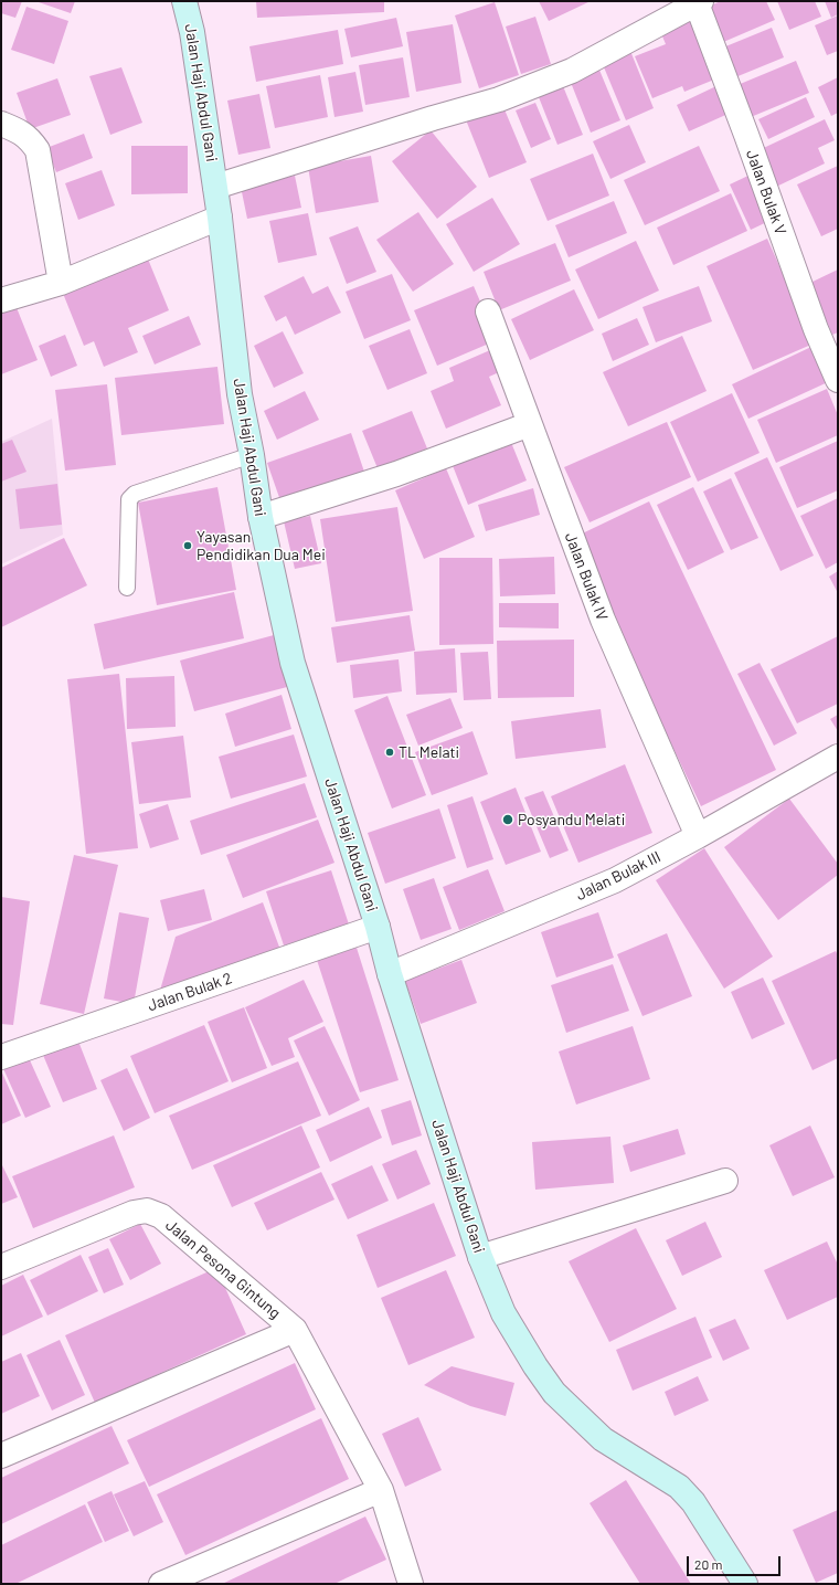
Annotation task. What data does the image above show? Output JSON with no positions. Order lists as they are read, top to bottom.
{
  "streets": {
    "street": [
      "Jalan Haji Abdul Gani",
      "Jalan Bulak V",
      "Jalan Bulak IV",
      "Jalan Bulak III",
      "Jalan Bulak 2",
      "Jalan Pesona Gintung"
    ]
  },
  "crossings": [
    ["Jalan Haji Abdul Gani", "Jalan Bulak III"],
    ["Jalan Haji Abdul Gani", "Jalan Bulak 2"],
    ["Jalan Bulak IV", "Jalan Bulak III"]
  ],
  "places": ["Yayasan Pendidikan Dua Mei", "TL Melati", "Posyandu Melati"],
  "scale_bar": "20 m"
}
